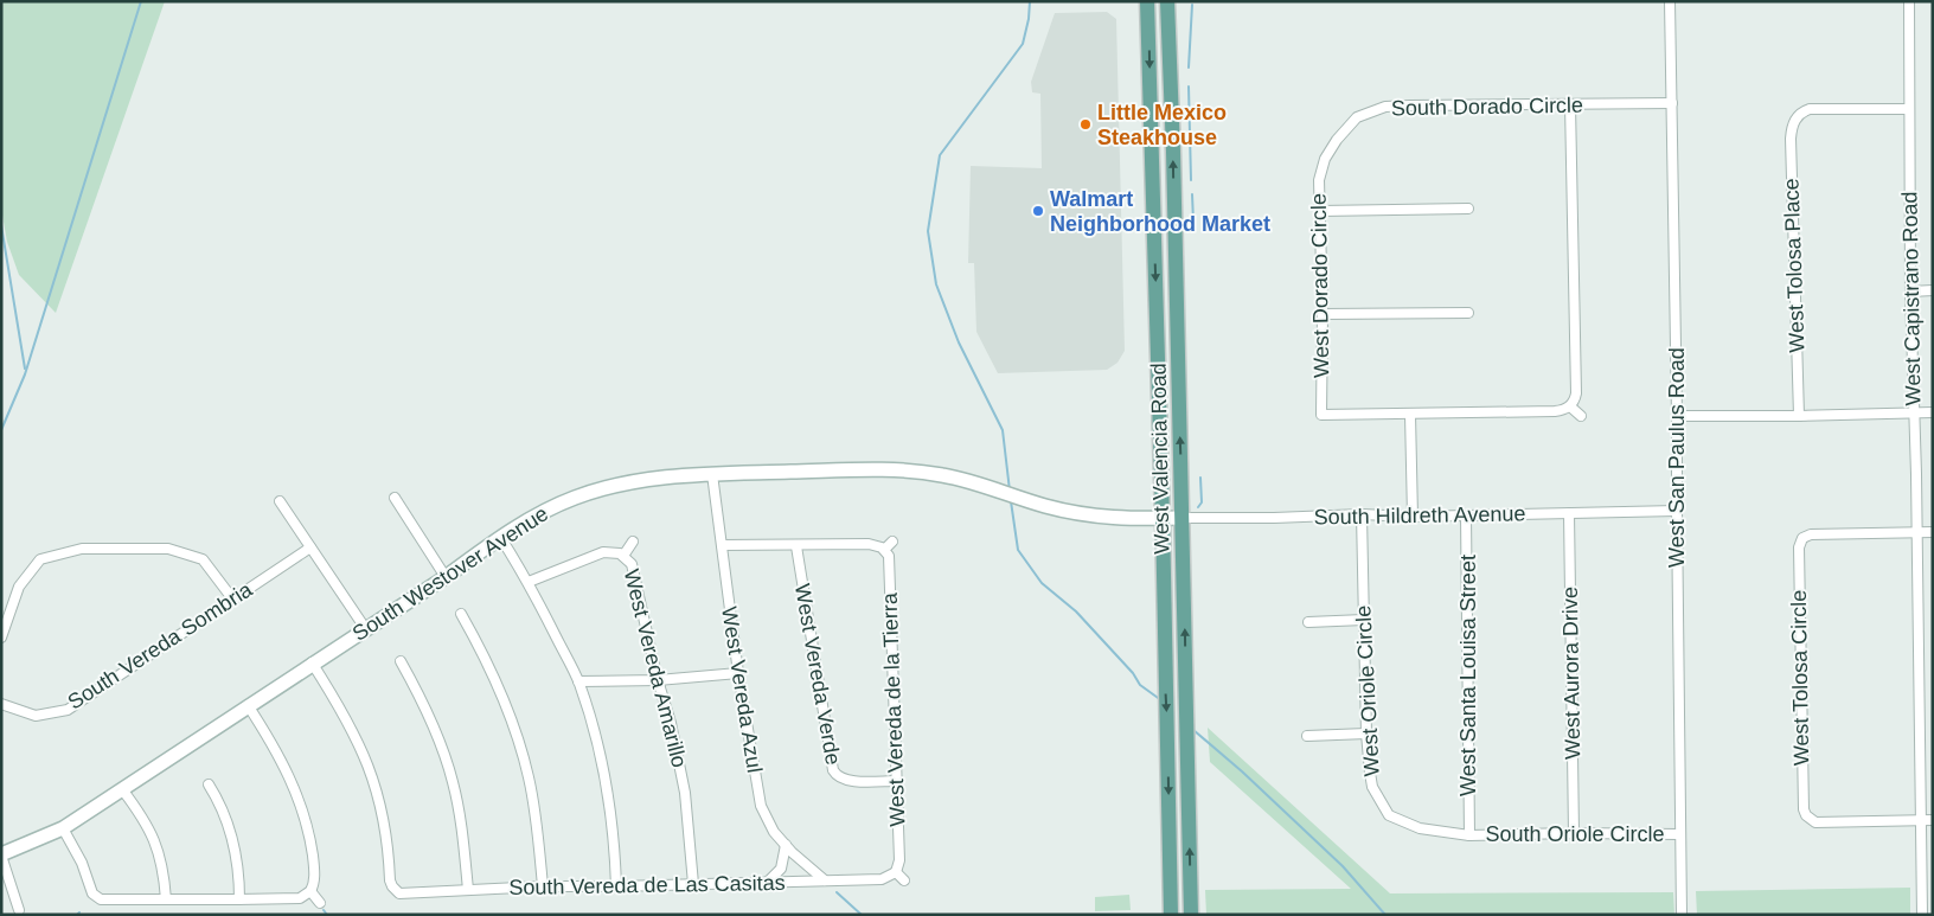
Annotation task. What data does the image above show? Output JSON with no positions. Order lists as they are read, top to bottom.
{
  "streets": {
    "main road": ["West Valencia Road"],
    "street": [
      "South Dorado Circle",
      "West Tolosa Place",
      "West Dorado Circle",
      "West Capistrano Road",
      "West San Paulus Road",
      "South Hildreth Avenue",
      "South Westover Avenue",
      "South Vereda Sombria",
      "West Vereda Amarillo",
      "West Aurora Drive",
      "West Vereda Verde",
      "West Santa Louisa Street",
      "West Tolosa Circle",
      "West Vereda Azul",
      "West Oriole Circle",
      "West Vereda de la Tierra",
      "South Oriole Circle",
      "South Vereda de Las Casitas"
    ]
  },
  "crossings": [
    ["South Dorado Circle", "West Dorado Circle"],
    ["South Dorado Circle", "West San Paulus Road"],
    ["West Tolosa Place", "West Capistrano Road"],
    ["West San Paulus Road", "South Hildreth Avenue"],
    ["West San Paulus Road", "South Oriole Circle"],
    ["West Valencia Road", "South Hildreth Avenue"],
    ["West Valencia Road", "South Westover Avenue"],
    ["South Hildreth Avenue", "South Westover Avenue"],
    ["South Hildreth Avenue", "West Aurora Drive"],
    ["South Hildreth Avenue", "West Santa Louisa Street"],
    ["South Hildreth Avenue", "West Oriole Circle"],
    ["South Westover Avenue", "West Vereda Azul"],
    ["South Westover Avenue", "South Vereda de Las Casitas"],
    ["West Vereda Amarillo", "South Vereda de Las Casitas"],
    ["West Aurora Drive", "South Oriole Circle"],
    ["West Vereda Verde", "West Vereda de la Tierra"],
    ["West Santa Louisa Street", "West Oriole Circle"],
    ["West Santa Louisa Street", "South Oriole Circle"],
    ["West Vereda Azul", "South Vereda de Las Casitas"],
    ["West Oriole Circle", "South Oriole Circle"],
    ["West Vereda de la Tierra", "South Vereda de Las Casitas"]
  ],
  "places": ["Little Mexico Steakhouse", "Walmart Neighborhood Market"]
}
